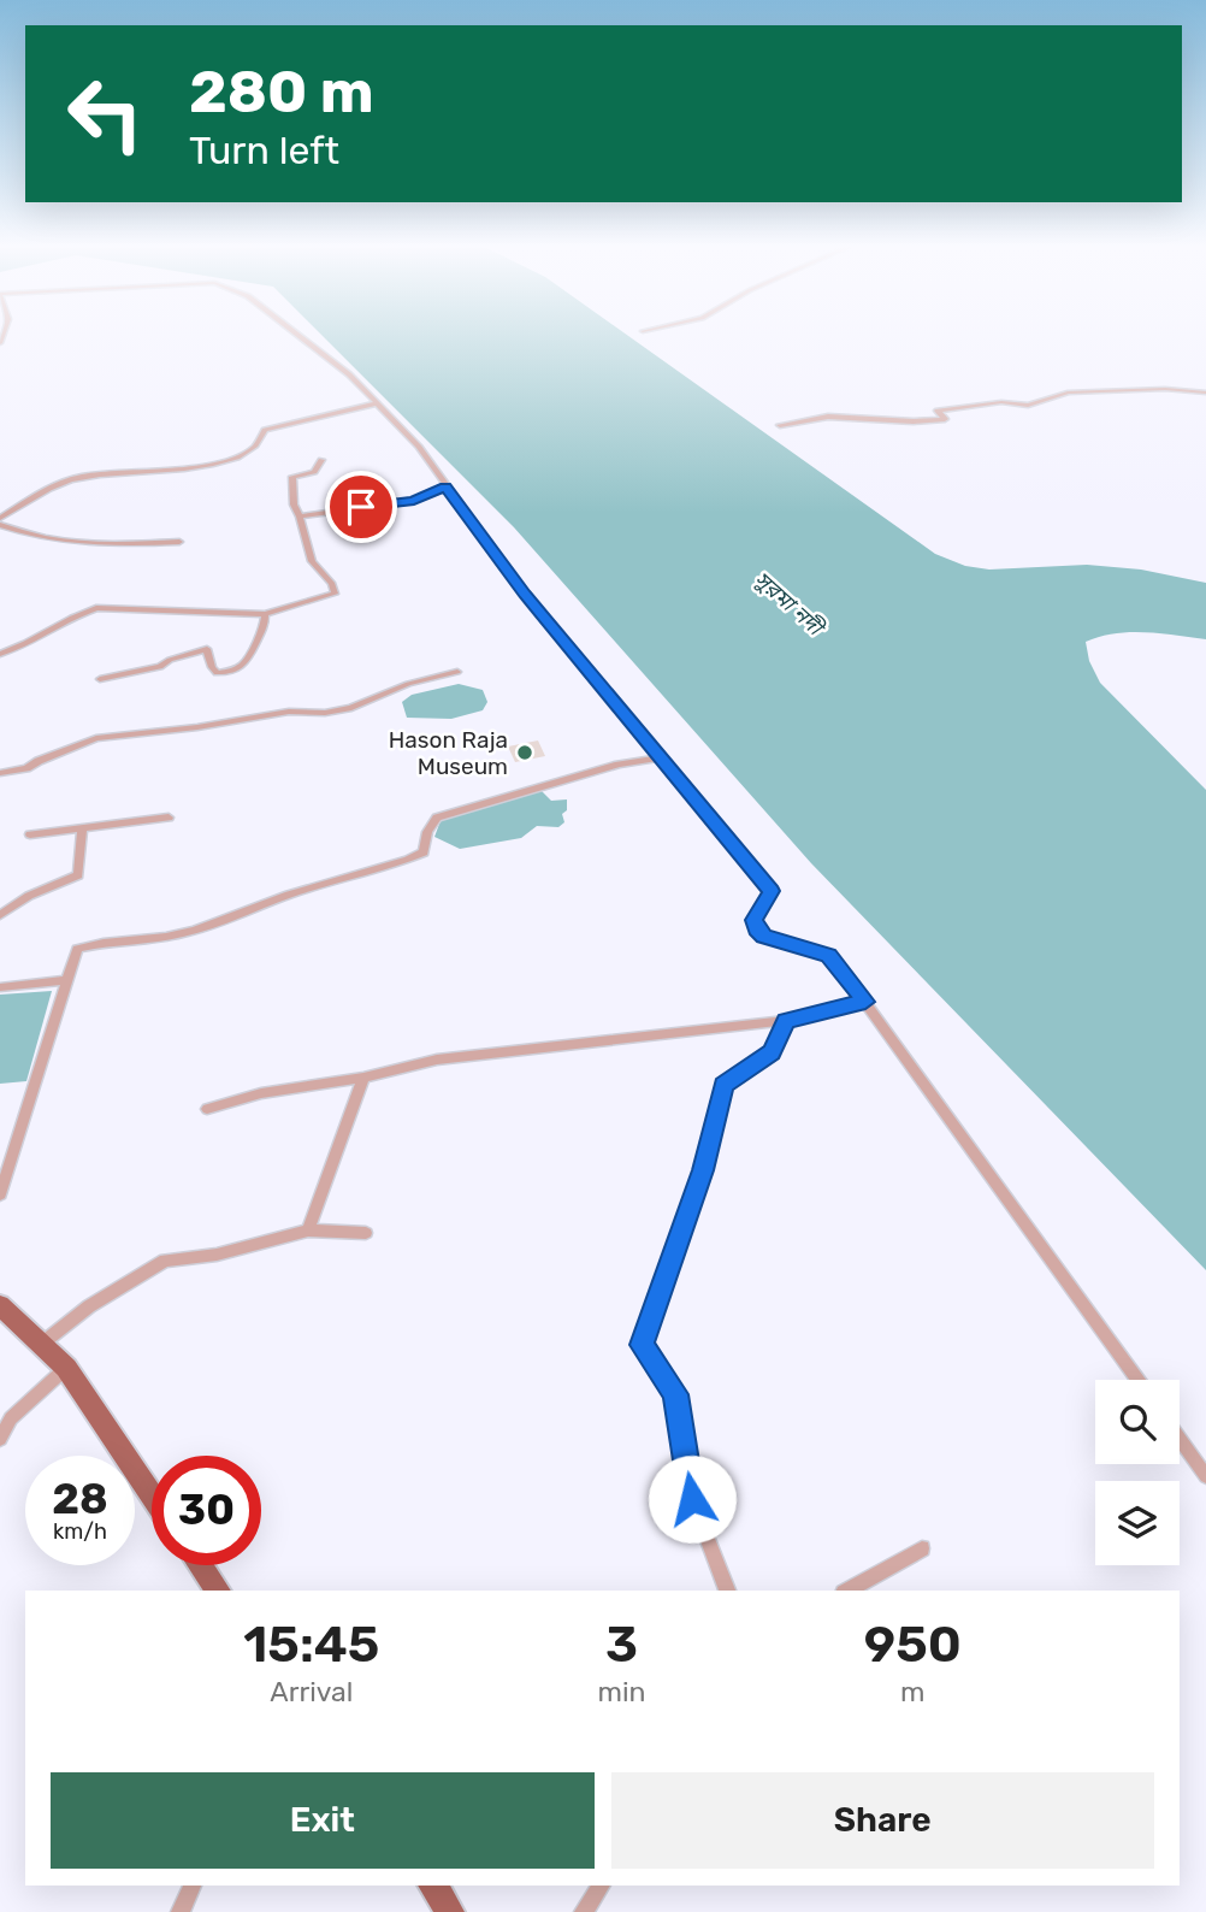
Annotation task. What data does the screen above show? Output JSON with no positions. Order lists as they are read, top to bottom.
{
  "water": ["সুরমা নদী"],
  "places": ["Hason Raja Museum"],
  "page": {
    "turn": ["280 m", "Turn left"],
    "speed": "28 km/h",
    "limit": "30",
    "eta": [
      "15:45",
      "Arrival",
      "3",
      "min",
      "950",
      "m"
    ],
    "buttons": ["Exit", "Share"]
  }
}
